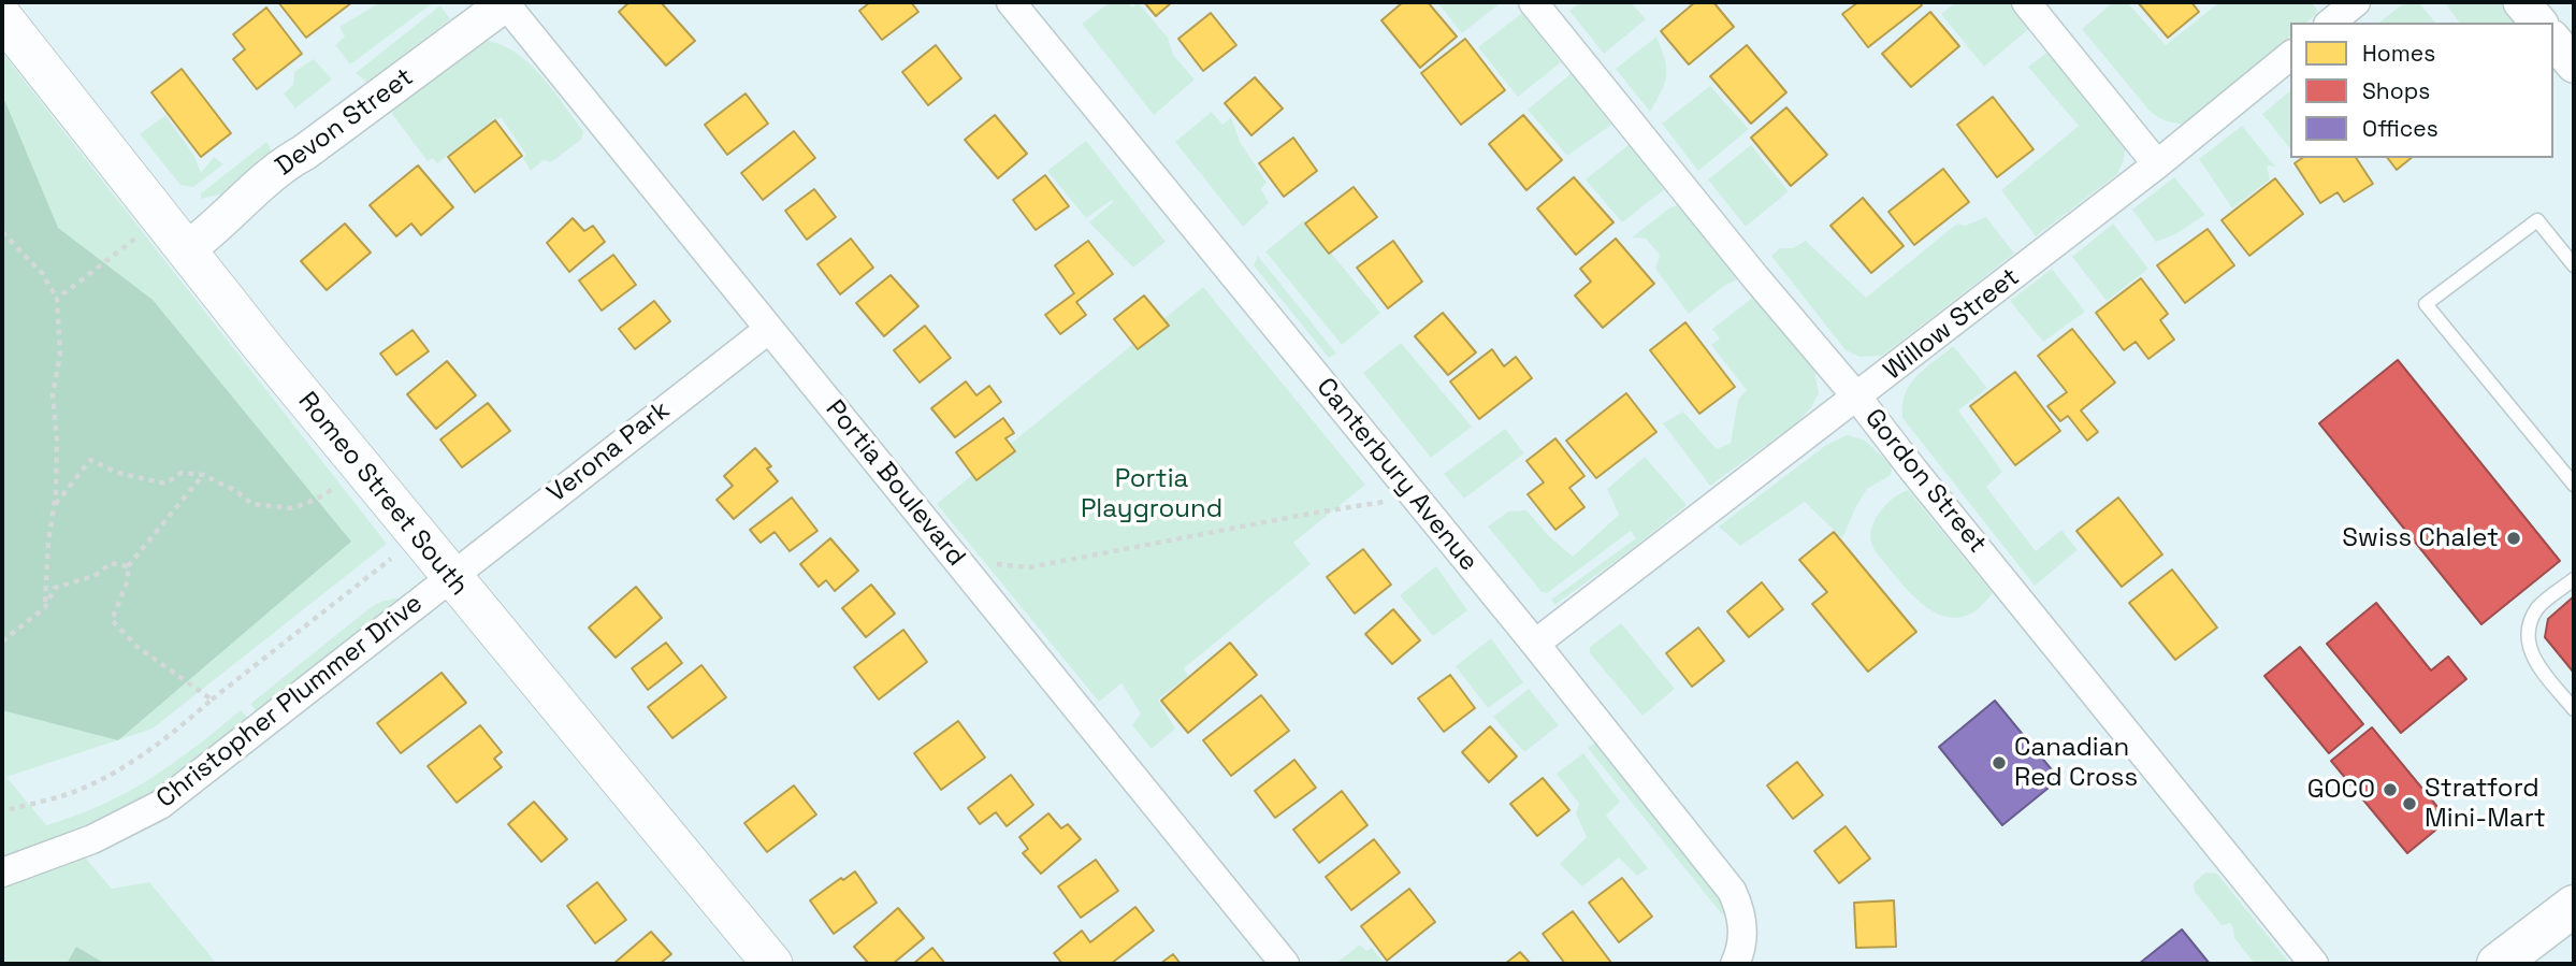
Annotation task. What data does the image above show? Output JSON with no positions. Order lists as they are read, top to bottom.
{
  "streets": {
    "main road": ["Romeo Street South"],
    "street": [
      "Devon Street",
      "Willow Street",
      "Verona Park",
      "Canterbury Avenue",
      "Gordon Street",
      "Portia Boulevard",
      "Christopher Plummer Drive"
    ]
  },
  "crossings": [
    ["Devon Street", "Portia Boulevard"],
    ["Devon Street", "Romeo Street South"],
    ["Willow Street", "Canterbury Avenue"],
    ["Willow Street", "Gordon Street"],
    ["Verona Park", "Portia Boulevard"],
    ["Verona Park", "Romeo Street South"],
    ["Verona Park", "Christopher Plummer Drive"],
    ["Romeo Street South", "Christopher Plummer Drive"]
  ],
  "parks": ["Portia Playground"],
  "places": [
    "Swiss Chalet",
    "Canadian Red Cross",
    "GOCO",
    "Stratford Mini-Mart"
  ],
  "legend": ["Homes", "Shops", "Offices"]
}
